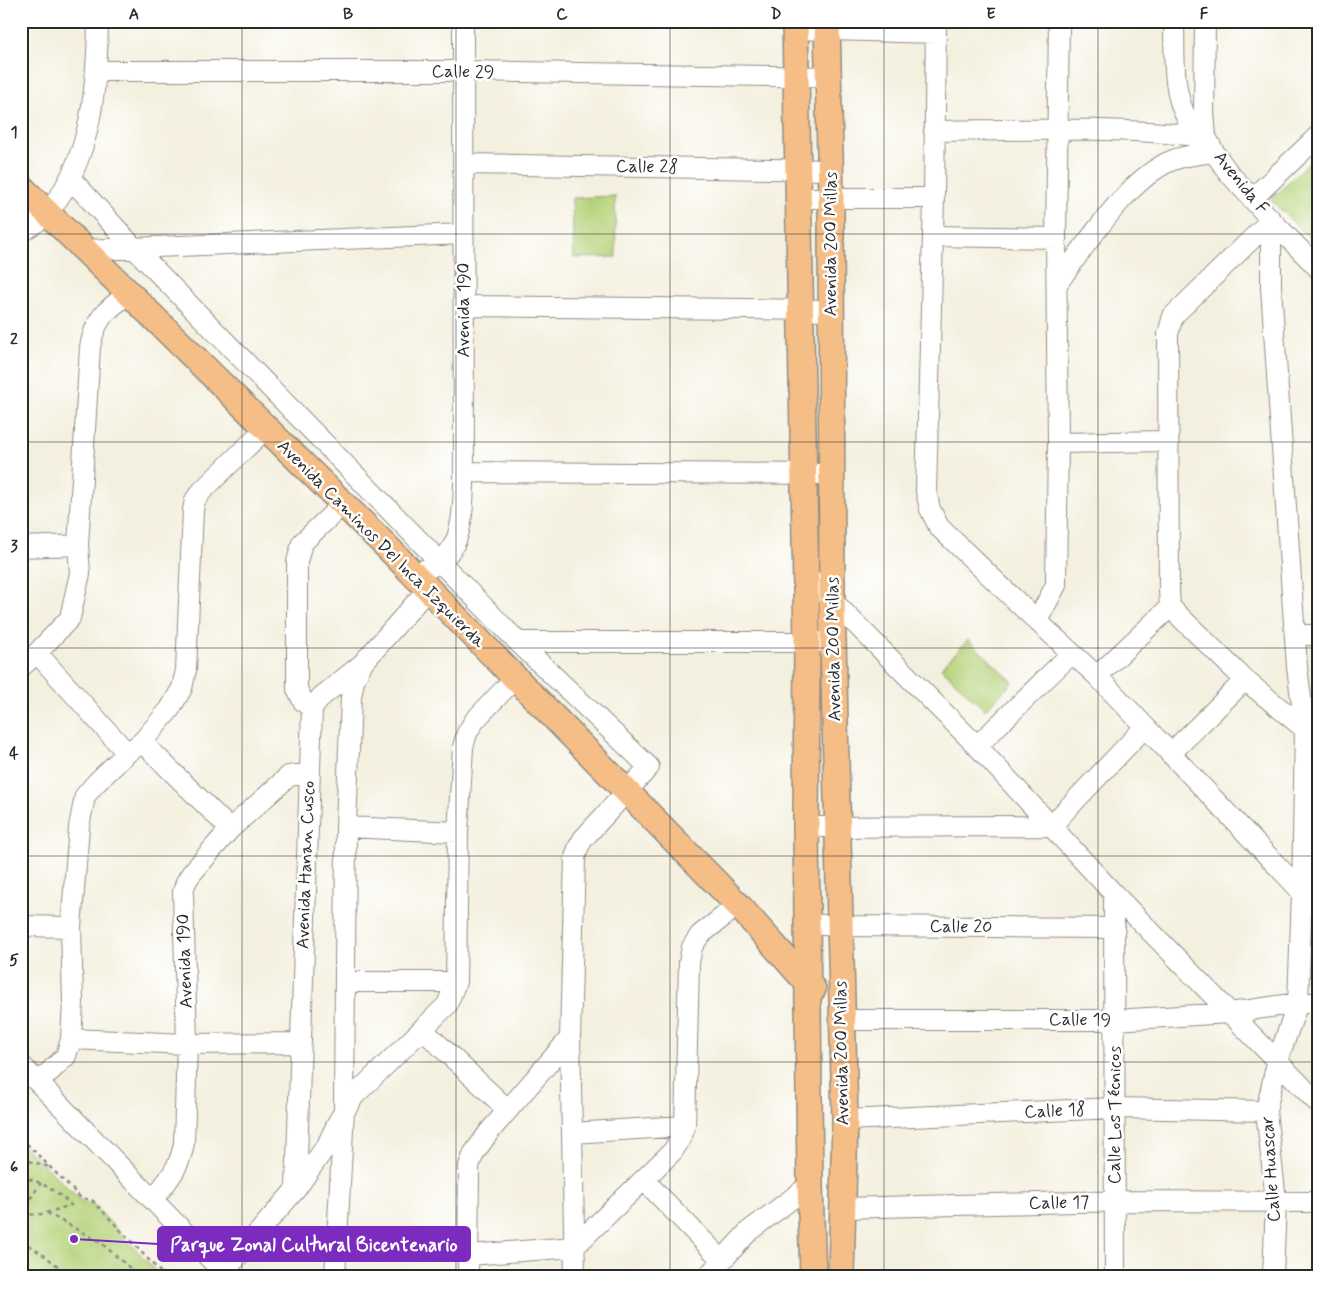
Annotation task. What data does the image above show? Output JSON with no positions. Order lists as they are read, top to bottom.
{
  "streets": {
    "main road": ["Avenida 200 Millas", "Avenida Caminos Del Inca Izquierda"],
    "street": [
      "Calle 29",
      "Calle 28",
      "Avenida F",
      "Avenida 190",
      "Avenida Hanan Cusco",
      "Calle 20",
      "Calle 19",
      "Calle 18",
      "Calle Los Técnicos",
      "Calle Huascar",
      "Calle 17"
    ]
  },
  "crossings": [
    ["Calle 29", "Avenida 200 Millas"],
    ["Calle 29", "Avenida 190"],
    ["Calle 28", "Avenida 200 Millas"],
    ["Calle 28", "Avenida 190"],
    ["Avenida F", "Calle Huascar"],
    ["Avenida 200 Millas", "Avenida Caminos Del Inca Izquierda"],
    ["Avenida 200 Millas", "Calle 20"],
    ["Avenida 200 Millas", "Calle 19"],
    ["Avenida 200 Millas", "Calle 18"],
    ["Avenida 200 Millas", "Calle 17"],
    ["Avenida 190", "Avenida Caminos Del Inca Izquierda"],
    ["Avenida 190", "Avenida Hanan Cusco"],
    ["Avenida Caminos Del Inca Izquierda", "Calle 19"],
    ["Calle 20", "Calle Los Técnicos"],
    ["Calle 19", "Calle Los Técnicos"],
    ["Calle 19", "Calle Huascar"],
    ["Calle 18", "Calle Los Técnicos"],
    ["Calle 18", "Calle Huascar"],
    ["Calle Los Técnicos", "Calle 17"],
    ["Calle Huascar", "Calle 17"]
  ],
  "places": ["Parque Zonal Cultural Bicentenario"],
  "grid": {
    "columns": [
      "A",
      "B",
      "C",
      "D",
      "E",
      "F"
    ],
    "rows": [
      "1",
      "2",
      "3",
      "4",
      "5",
      "6"
    ]
  }
}
